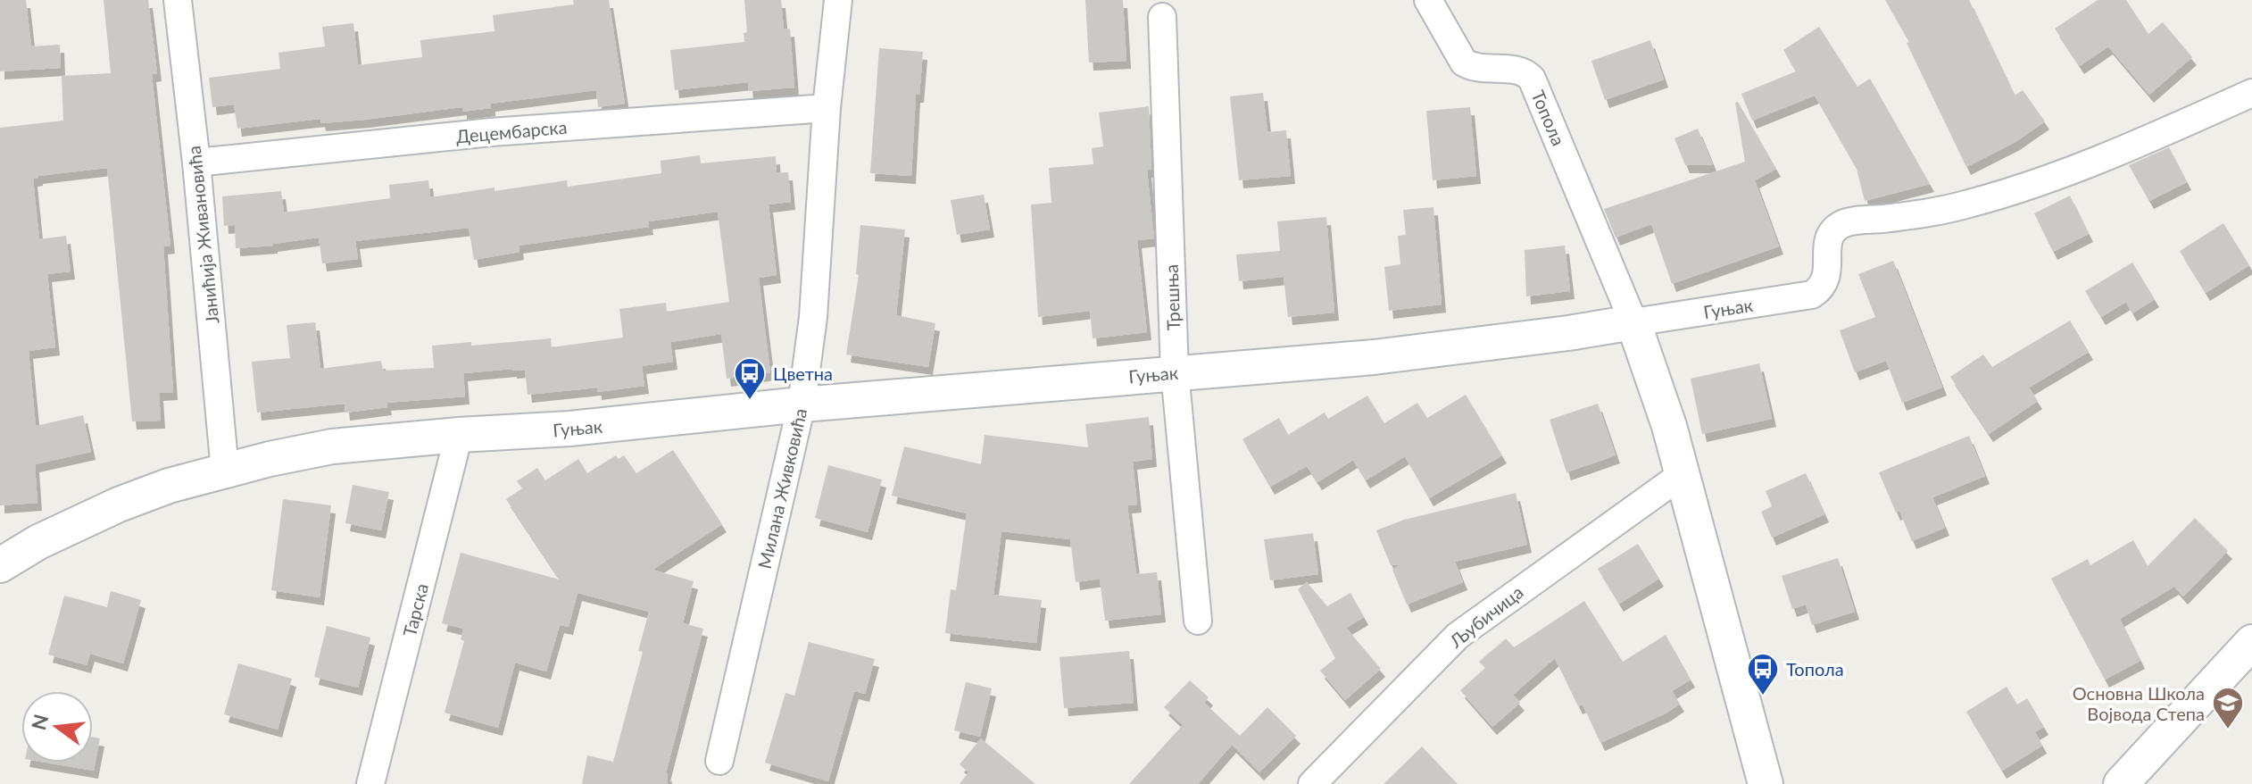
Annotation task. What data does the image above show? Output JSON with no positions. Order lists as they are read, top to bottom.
{
  "streets": {
    "street": [
      "Топола",
      "Децембарска",
      "Јанићија Живановића",
      "Трешња",
      "Гуњак",
      "Милана Живковића",
      "Тарска",
      "Љубичица"
    ]
  },
  "crossings": [
    ["Топола", "Гуњак"],
    ["Топола", "Љубичица"],
    ["Децембарска", "Јанићија Живановића"],
    ["Децембарска", "Милана Живковића"],
    ["Јанићија Живановића", "Гуњак"],
    ["Трешња", "Гуњак"],
    ["Гуњак", "Милана Живковића"],
    ["Гуњак", "Тарска"]
  ],
  "places": {
    "bus stop": ["Цветна", "Топола"],
    "school or university": ["Основна Школа Војвода Степа"]
  },
  "north": "left"
}
